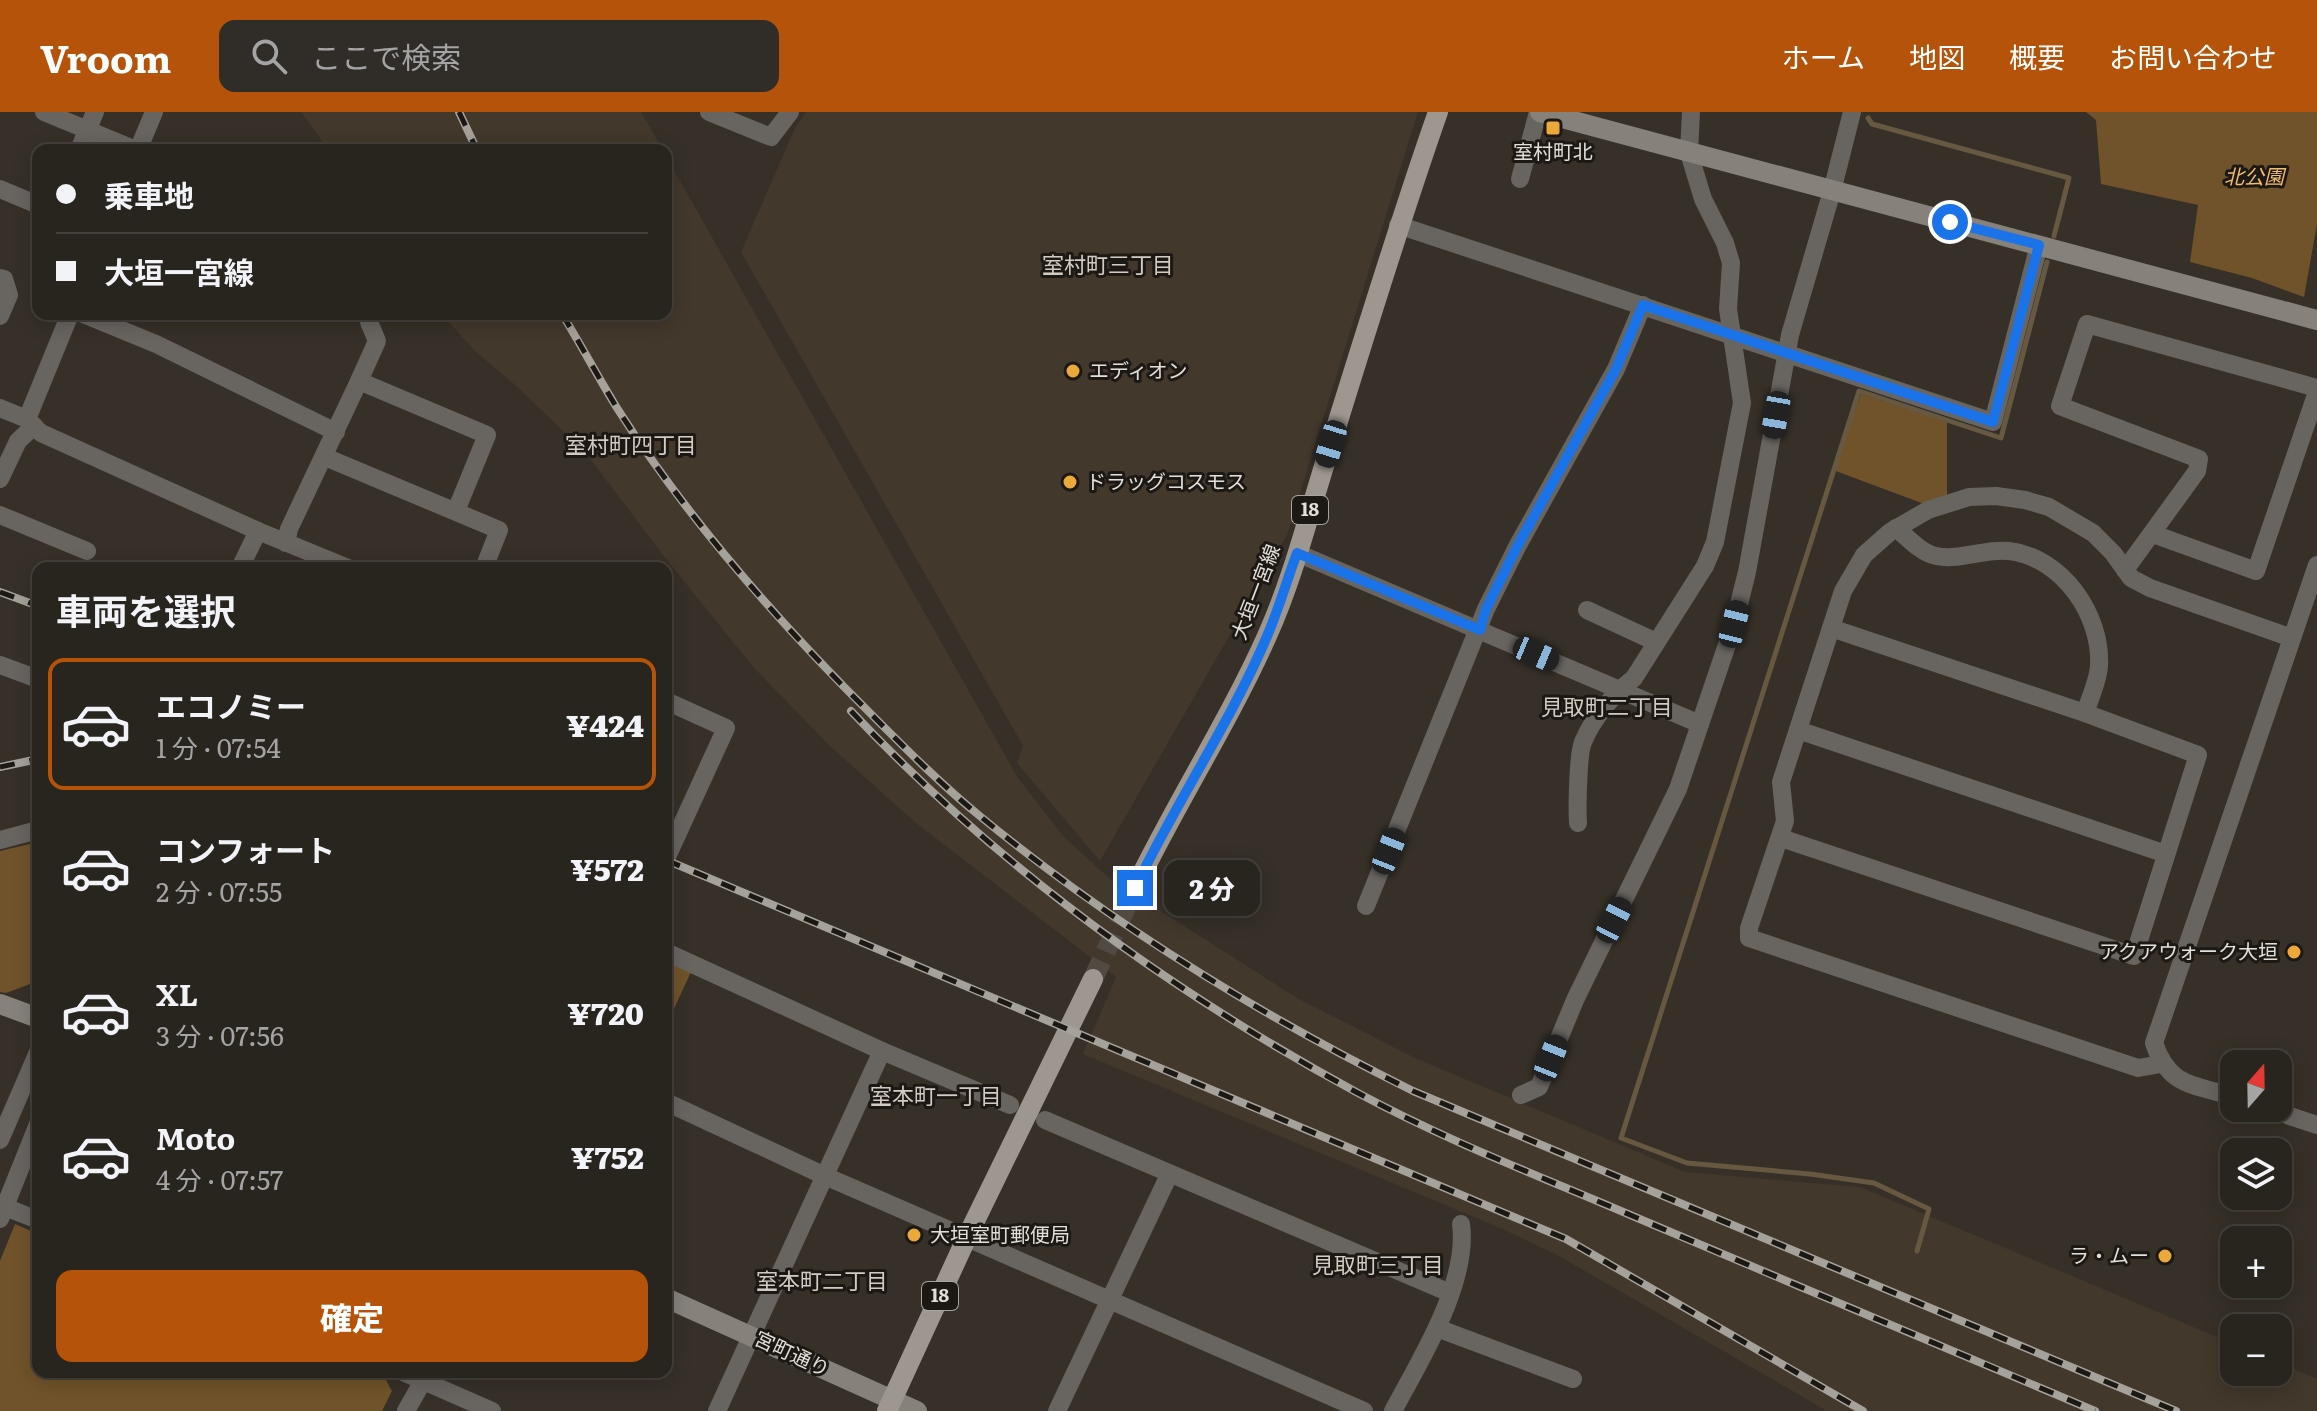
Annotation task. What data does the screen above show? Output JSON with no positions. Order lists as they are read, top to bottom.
{
  "streets": {
    "main road": ["18", "大垣一宮線"],
    "street": ["宮町通り"]
  },
  "crossings": [
    ["18", "宮町通り"]
  ],
  "districts": [
    "室村町三丁目",
    "室村町四丁目",
    "見取町二丁目",
    "室本町一丁目",
    "見取町三丁目",
    "室本町二丁目"
  ],
  "parks": ["北公園"],
  "places": {
    "transit": ["室村町北"],
    "other": [
      "エディオン",
      "ドラッグコスモス",
      "アクアウォーク大垣",
      "大垣室町郵便局",
      "ラ・ムー"
    ]
  },
  "north": "top",
  "page": {
    "header": "Vroom",
    "search": "ここで検索",
    "nav": [
      "ホーム",
      "地図",
      "概要",
      "お問い合わせ"
    ],
    "banner": ["乗車地", "大垣一宮線"],
    "heading": "車両を選択",
    "list": [
      {
        "name": "エコノミー",
        "note": "1 分 · 07:54",
        "value": "¥424"
      },
      {
        "name": "コンフォート",
        "note": "2 分 · 07:55",
        "value": "¥572"
      },
      {
        "name": "XL",
        "note": "3 分 · 07:56",
        "value": "¥720"
      },
      {
        "name": "Moto",
        "note": "4 分 · 07:57",
        "value": "¥752"
      }
    ],
    "bubble": "2 分",
    "map_buttons": ["+", "−"],
    "buttons": "確定"
  }
}
